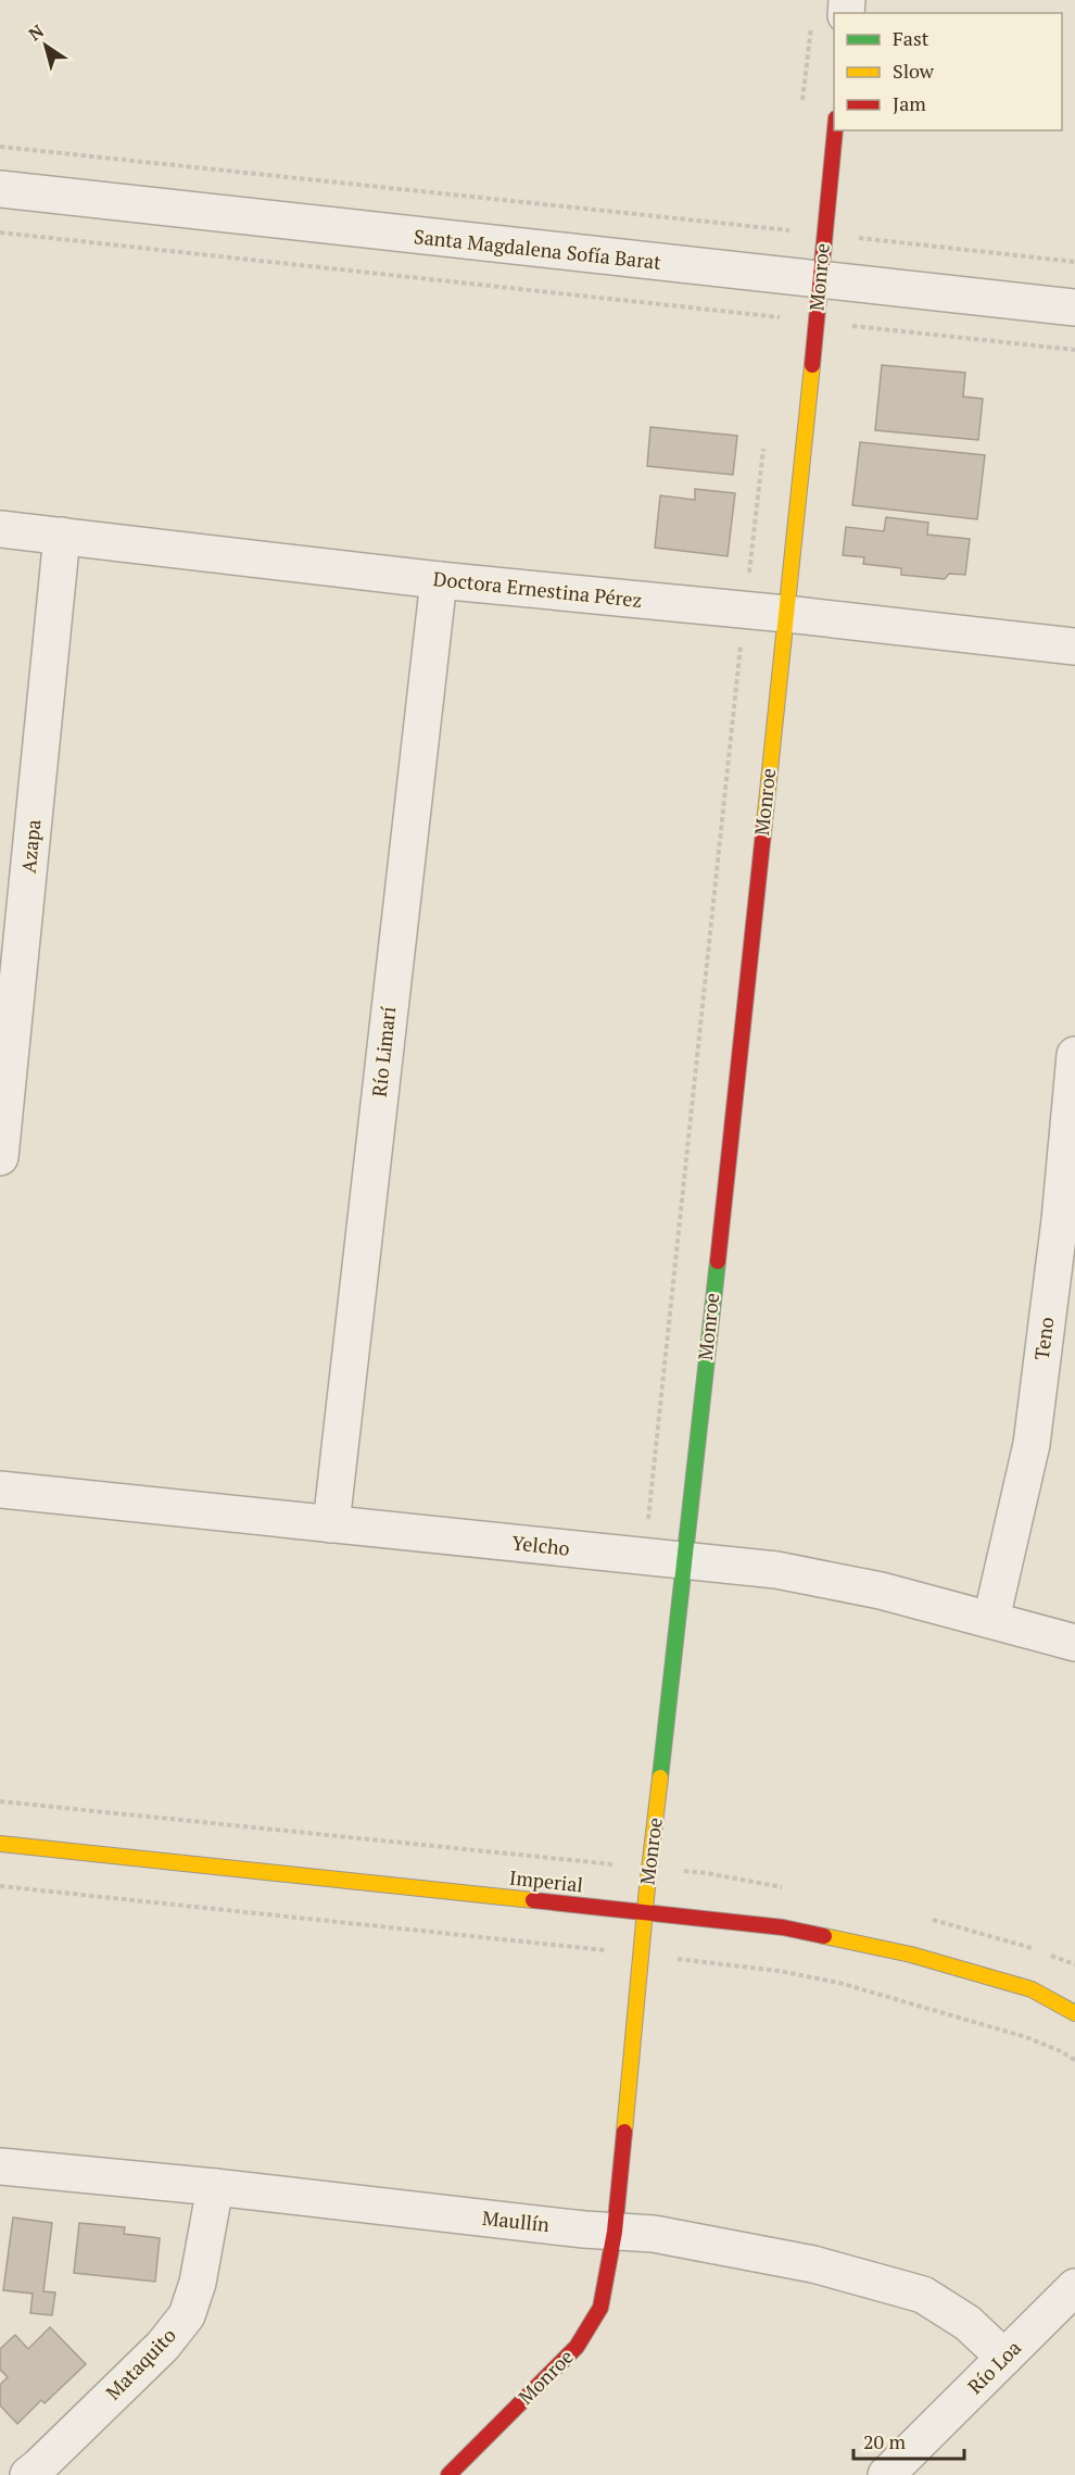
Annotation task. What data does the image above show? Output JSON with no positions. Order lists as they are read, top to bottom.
{
  "streets": {
    "street": [
      "Santa Magdalena Sofía Barat",
      "Monroe",
      "Doctora Ernestina Pérez",
      "Azapa",
      "Río Limarí",
      "Teno",
      "Yelcho",
      "Imperial",
      "Maullín",
      "Mataquito",
      "Río Loa"
    ]
  },
  "crossings": [
    ["Santa Magdalena Sofía Barat", "Monroe"],
    ["Monroe", "Doctora Ernestina Pérez"],
    ["Monroe", "Yelcho"],
    ["Monroe", "Imperial"],
    ["Monroe", "Maullín"],
    ["Doctora Ernestina Pérez", "Azapa"],
    ["Doctora Ernestina Pérez", "Río Limarí"],
    ["Río Limarí", "Yelcho"],
    ["Teno", "Yelcho"],
    ["Maullín", "Mataquito"],
    ["Maullín", "Río Loa"]
  ],
  "legend": ["Fast", "Slow", "Jam"],
  "scale_bar": "20 m",
  "north": "top left"
}
